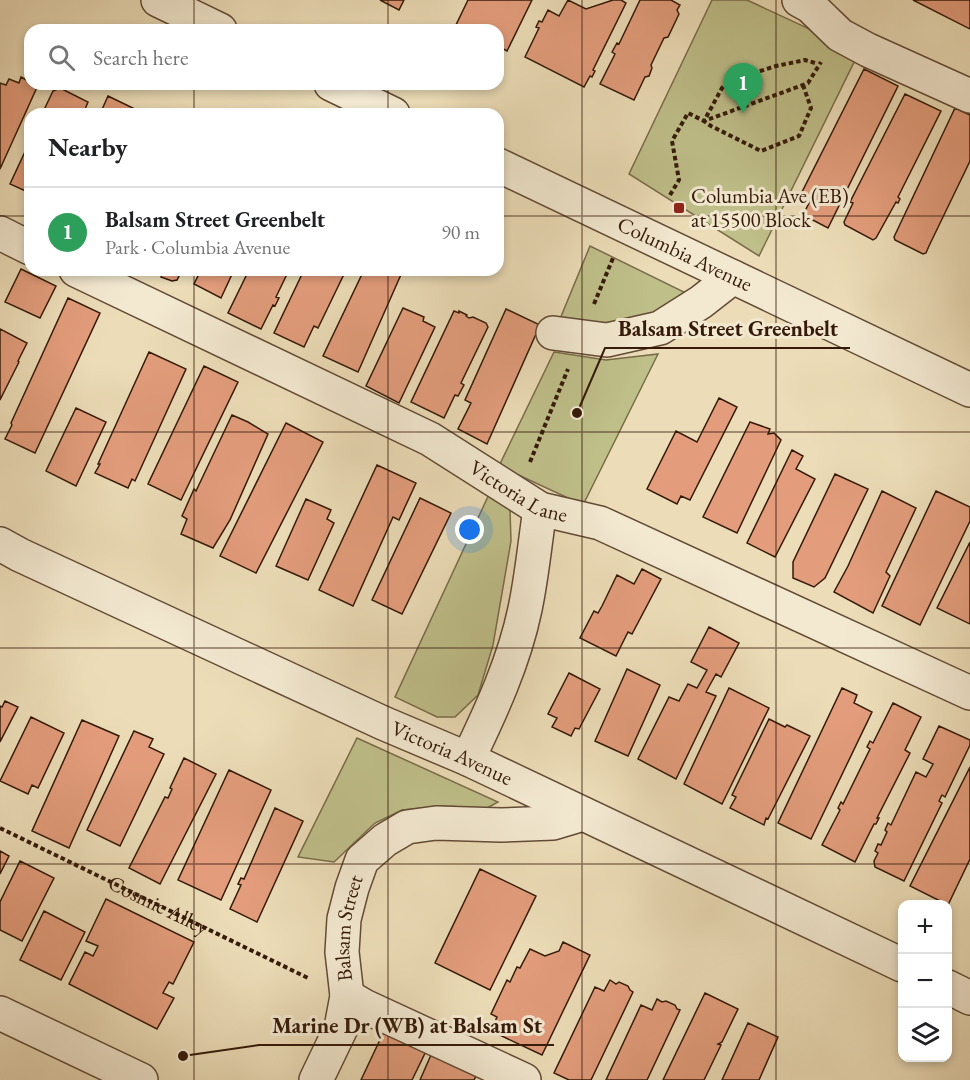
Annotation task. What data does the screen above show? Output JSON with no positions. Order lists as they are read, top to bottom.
{
  "streets": {
    "street": [
      "Columbia Avenue",
      "Victoria Lane",
      "Victoria Avenue",
      "Balsam Street"
    ],
    "path": ["Cosmic Alley"]
  },
  "crossings": [
    ["Victoria Avenue", "Balsam Street"]
  ],
  "places": {
    "transit": ["Columbia Ave (EB) at 15500 Block"],
    "other": ["Balsam Street Greenbelt", "Marine Dr (WB) at Balsam St"]
  },
  "page": {
    "search": "Search here",
    "pins": "1",
    "heading": "Nearby",
    "list": [
      {
        "mark": "1",
        "name": "Balsam Street Greenbelt",
        "note": "Park · Columbia Avenue",
        "value": "90 m"
      }
    ],
    "map_buttons": ["+", "−"]
  }
}
